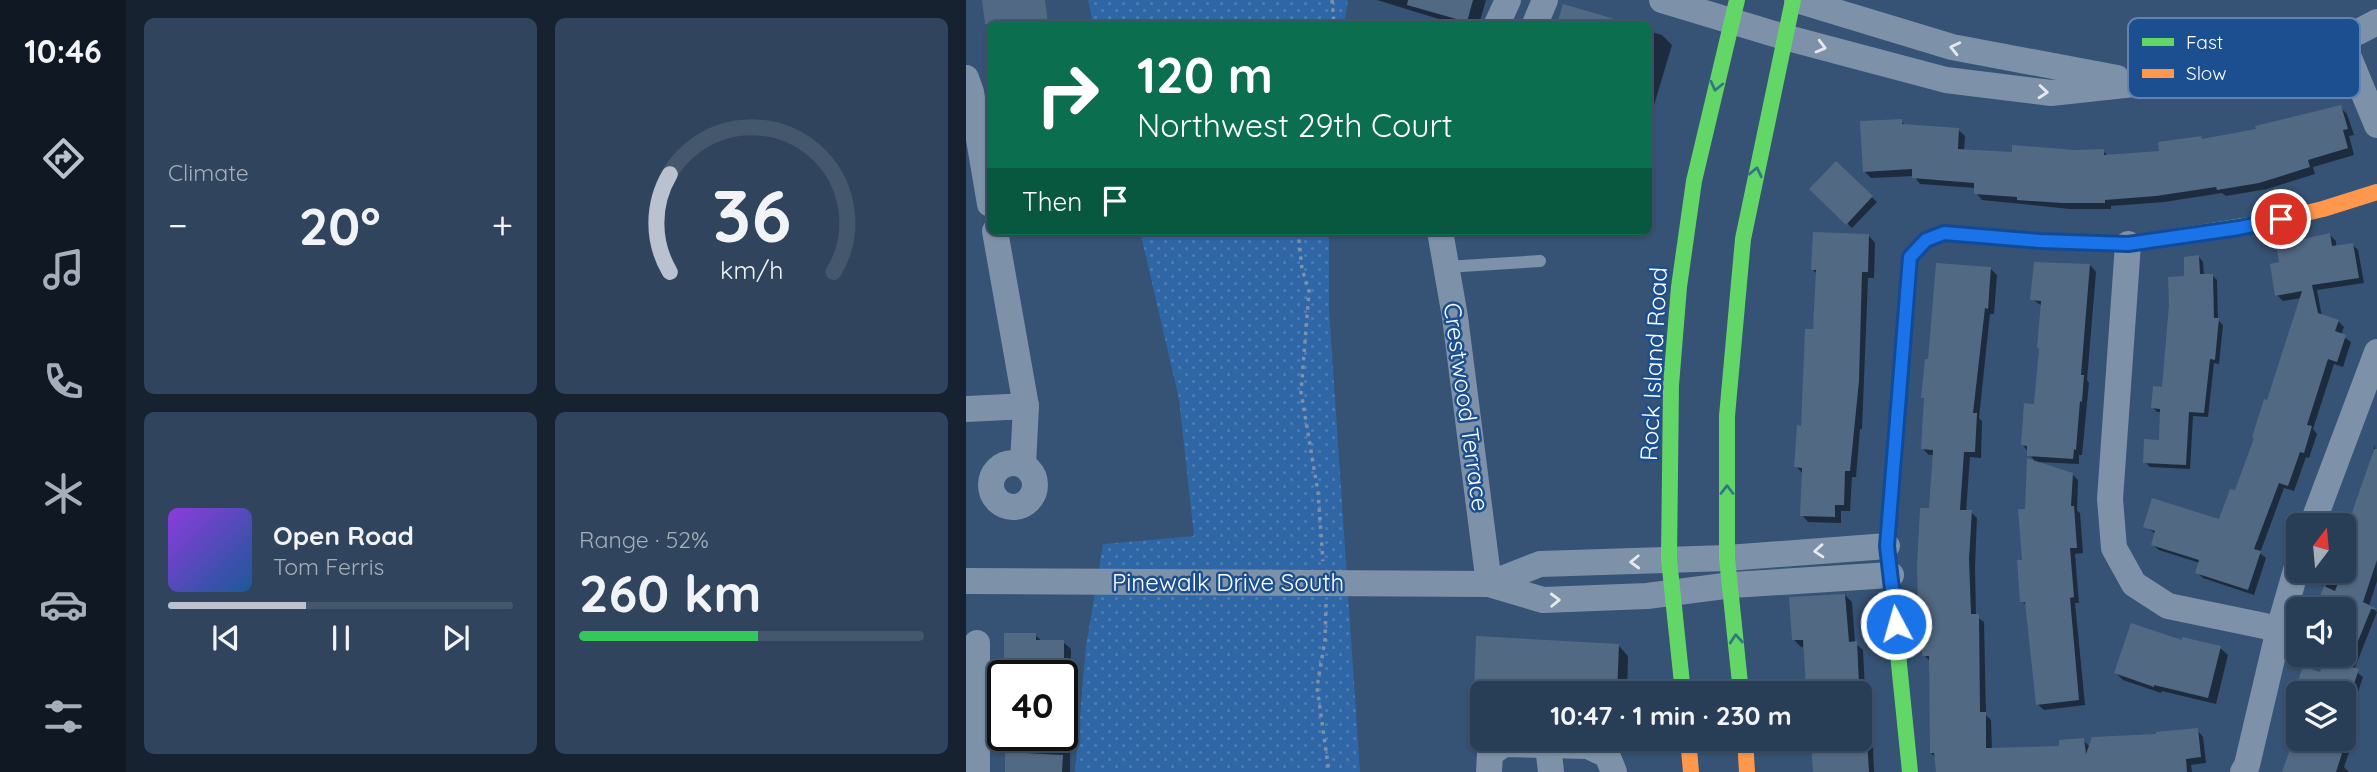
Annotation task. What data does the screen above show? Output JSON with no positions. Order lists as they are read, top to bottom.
{
  "streets": {
    "main road": ["Rock Island Road"],
    "street": ["Crestwood Terrace", "Pinewalk Drive South"]
  },
  "crossings": [
    ["Rock Island Road", "Pinewalk Drive South"],
    ["Crestwood Terrace", "Pinewalk Drive South"]
  ],
  "legend": ["Fast", "Slow"],
  "north": "top",
  "page": {
    "tabs": "10:46",
    "tile": [
      "Climate",
      ["Range · 52%", "260 km"]
    ],
    "turn": ["120 m", "Northwest 29th Court"],
    "then": "Then",
    "heat": ["−", "20°", "+"],
    "song": ["Open Road", "Tom Ferris"],
    "limit": "40",
    "trip": "10:47 · 1 min · 230 m",
    "gauge": ["36", "km/h"]
  }
}
